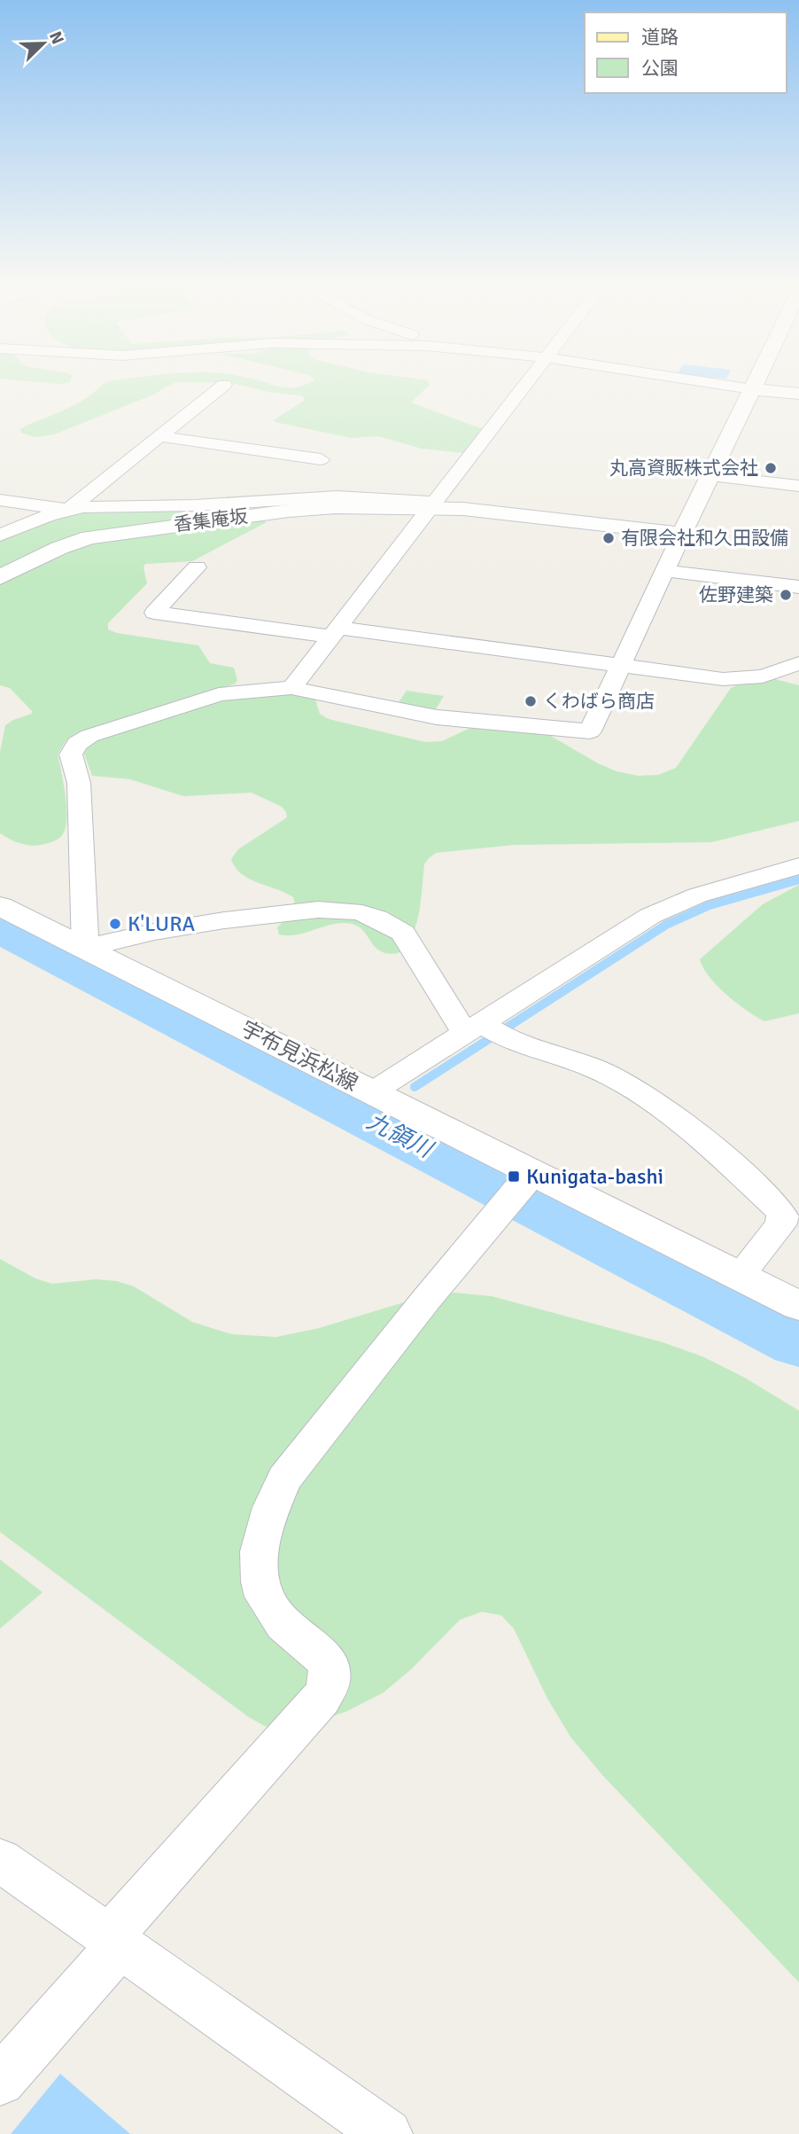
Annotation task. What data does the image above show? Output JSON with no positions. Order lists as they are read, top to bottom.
{
  "streets": {
    "street": ["香集庵坂", "宇布見浜松線"]
  },
  "water": ["九領川"],
  "places": {
    "other": [
      "丸高資販株式会社",
      "有限会社和久田設備",
      "佐野建築",
      "くわばら商店",
      "K'LURA"
    ],
    "transit": ["Kunigata-bashi"]
  },
  "legend": ["道路", "公園"],
  "north": "top right"
}
